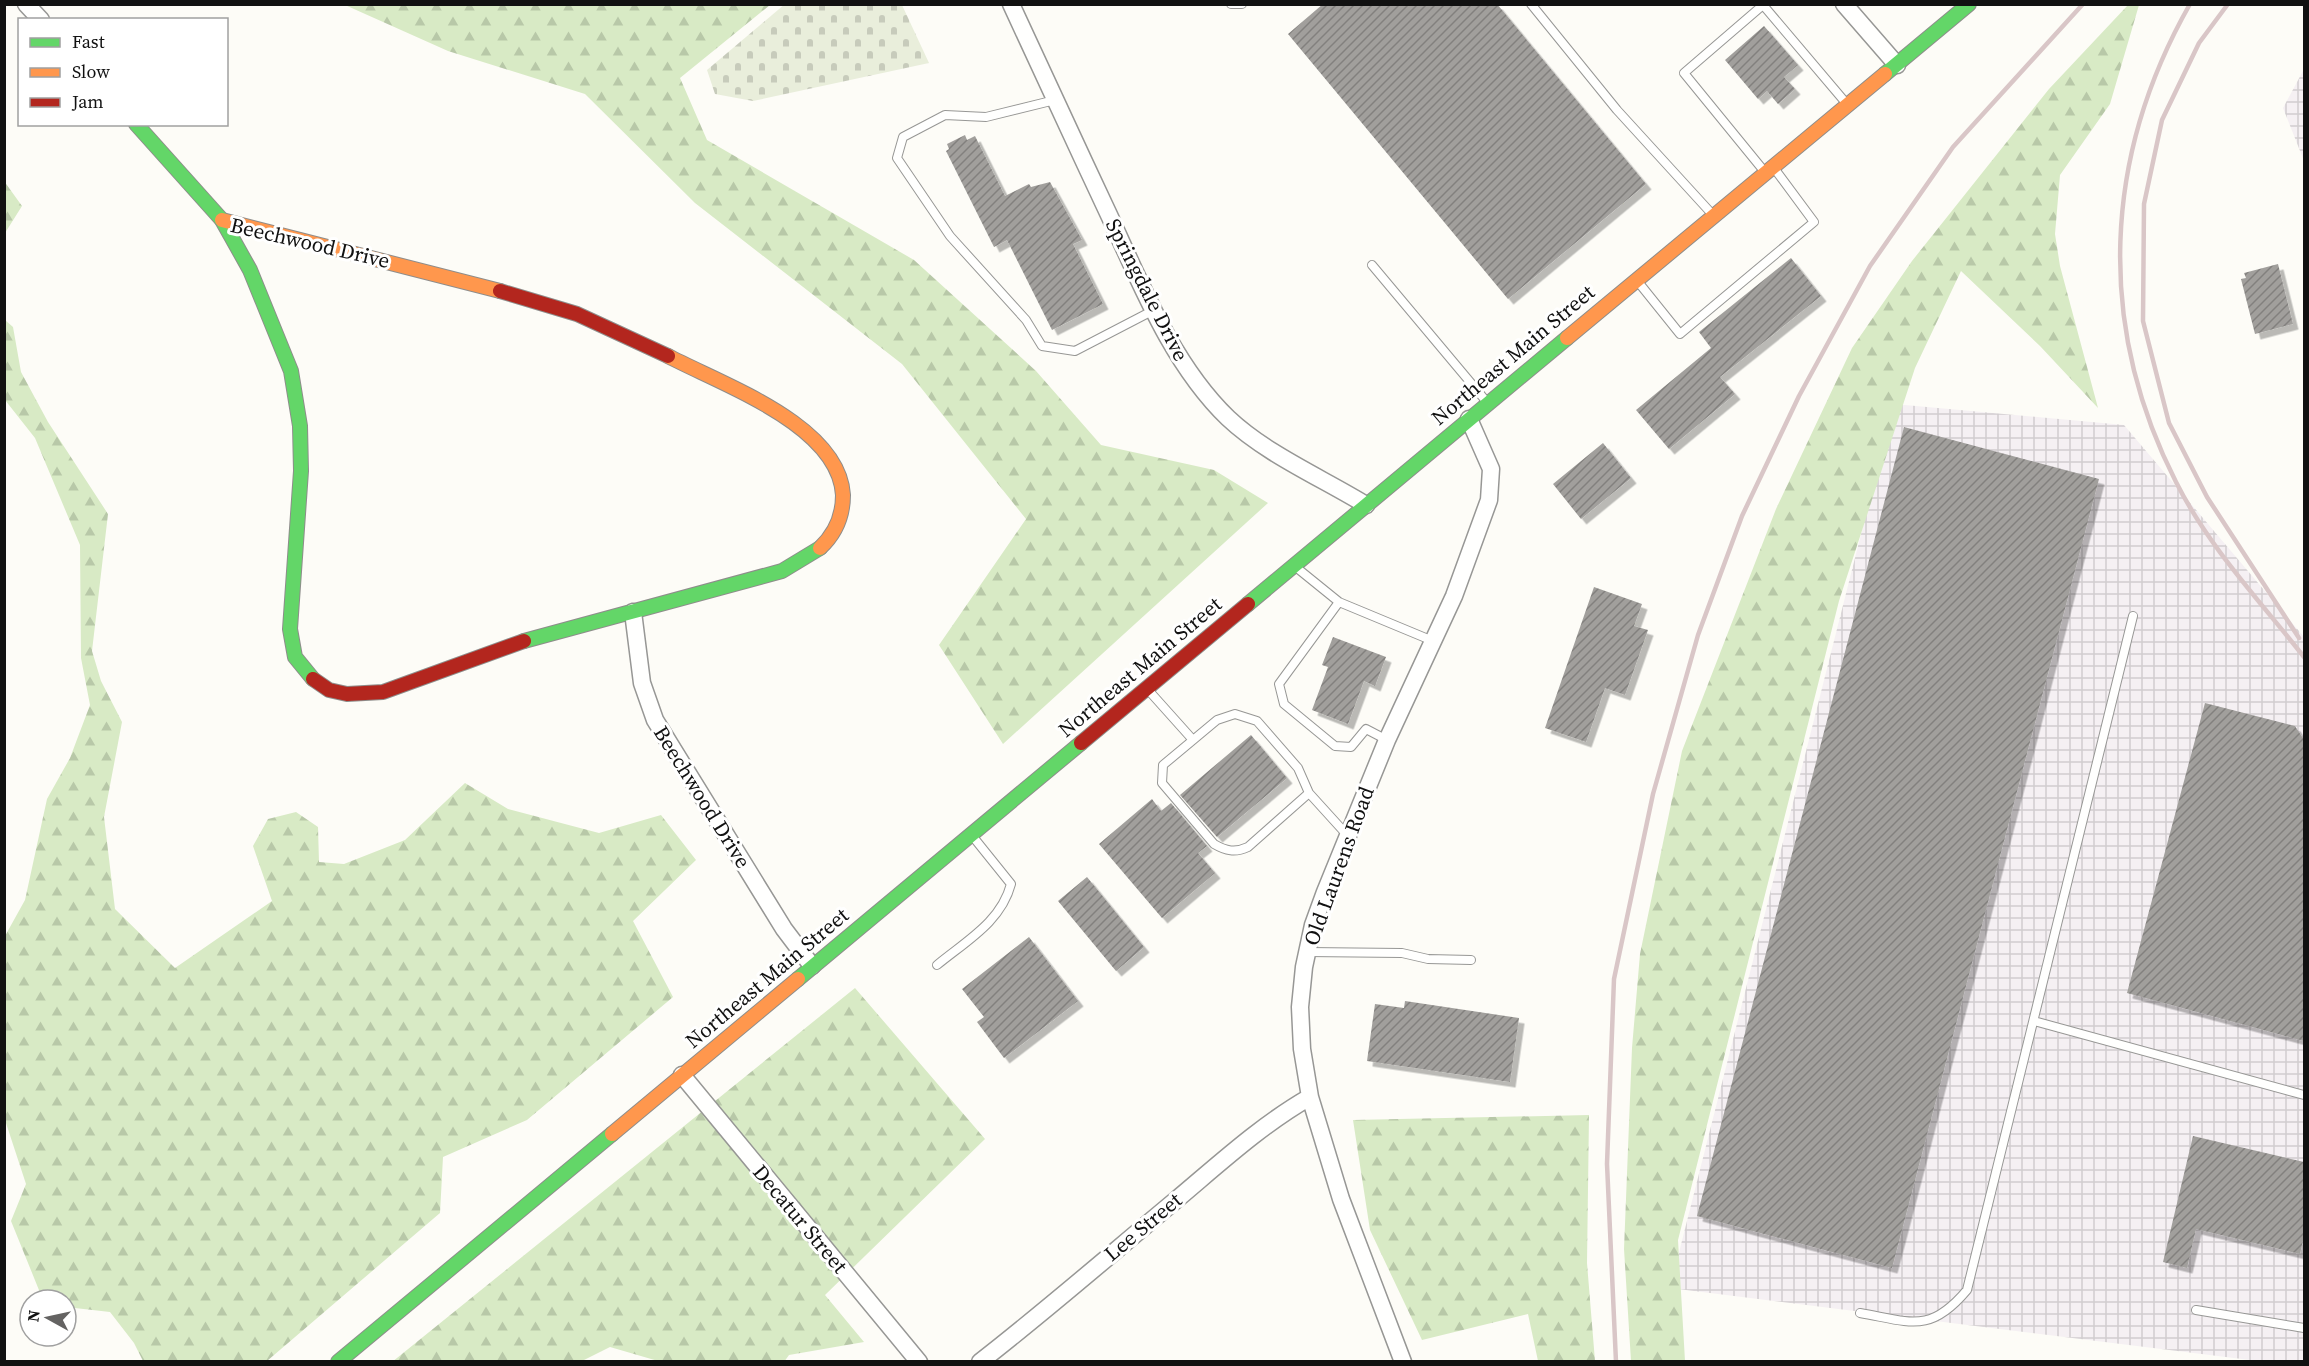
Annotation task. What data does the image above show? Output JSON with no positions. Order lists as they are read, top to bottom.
{
  "streets": {
    "main road": ["Beechwood Drive", "Northeast Main Street"],
    "street": [
      "Springdale Drive",
      "Old Laurens Road",
      "Decatur Street",
      "Lee Street"
    ]
  },
  "crossings": [
    ["Beechwood Drive", "Northeast Main Street"],
    ["Springdale Drive", "Northeast Main Street"],
    ["Northeast Main Street", "Old Laurens Road"],
    ["Northeast Main Street", "Decatur Street"],
    ["Old Laurens Road", "Lee Street"]
  ],
  "legend": ["Fast", "Slow", "Jam"],
  "north": "left"
}
